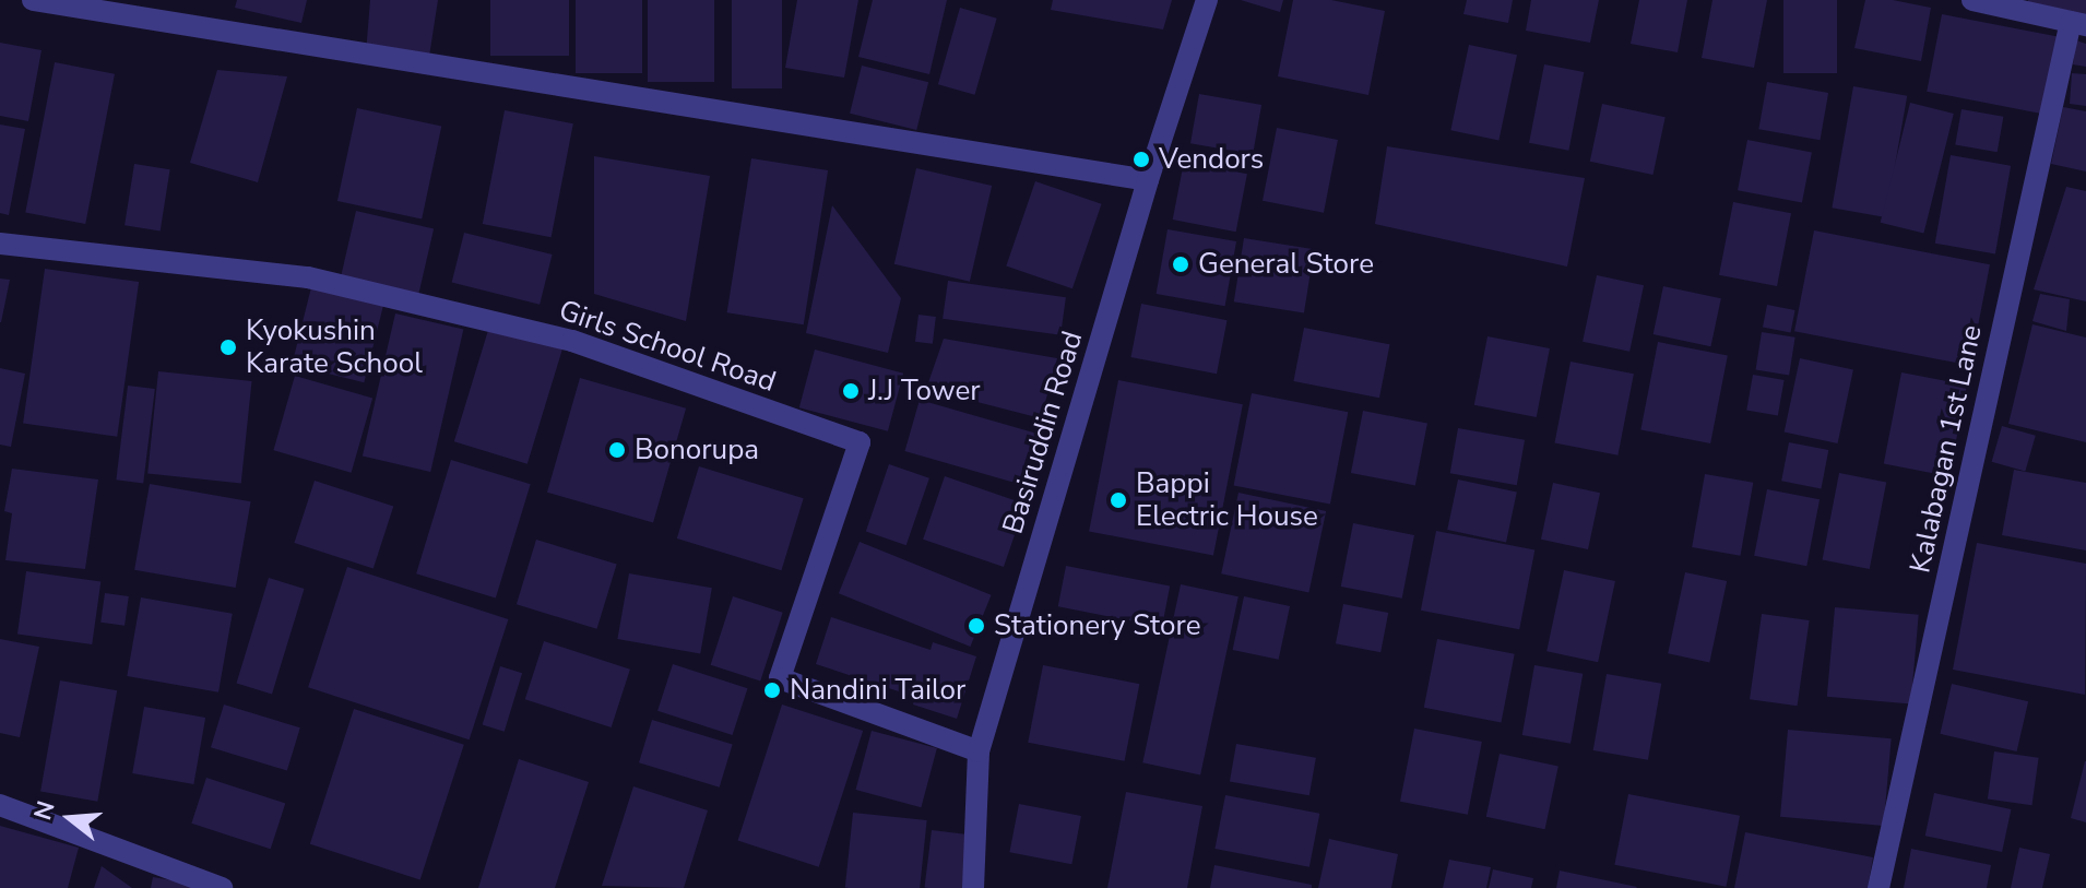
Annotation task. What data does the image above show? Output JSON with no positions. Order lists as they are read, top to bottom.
{
  "streets": {
    "street": ["Girls School Road", "Basiruddin Road", "Kalabagan 1st Lane"]
  },
  "crossings": [
    ["Girls School Road", "Basiruddin Road"]
  ],
  "places": [
    "Vendors",
    "General Store",
    "Kyokushin Karate School",
    "J.J Tower",
    "Bonorupa",
    "Bappi Electric House",
    "Stationery Store",
    "Nandini Tailor"
  ],
  "north": "left"
}
